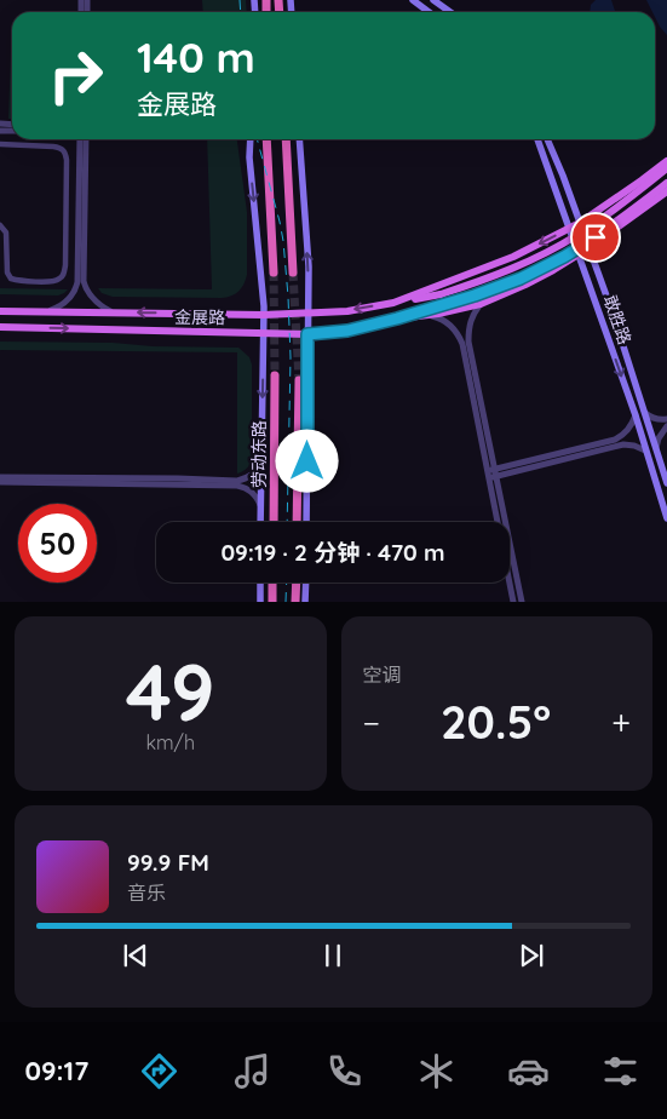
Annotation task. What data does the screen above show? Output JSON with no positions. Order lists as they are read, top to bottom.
{
  "streets": {
    "highway": ["劳动东路"],
    "main road": ["金展路", "敢胜路"]
  },
  "crossings": [
    ["金展路", "敢胜路"]
  ],
  "page": {
    "turn": ["140 m", "金展路"],
    "limit": "50",
    "trip": "09:19 · 2 分钟 · 470 m",
    "tile": [
      ["49", "km/h"],
      "空调"
    ],
    "heat": ["−", "20.5°", "+"],
    "song": ["99.9 FM", "音乐"],
    "tabs": "09:17"
  }
}
